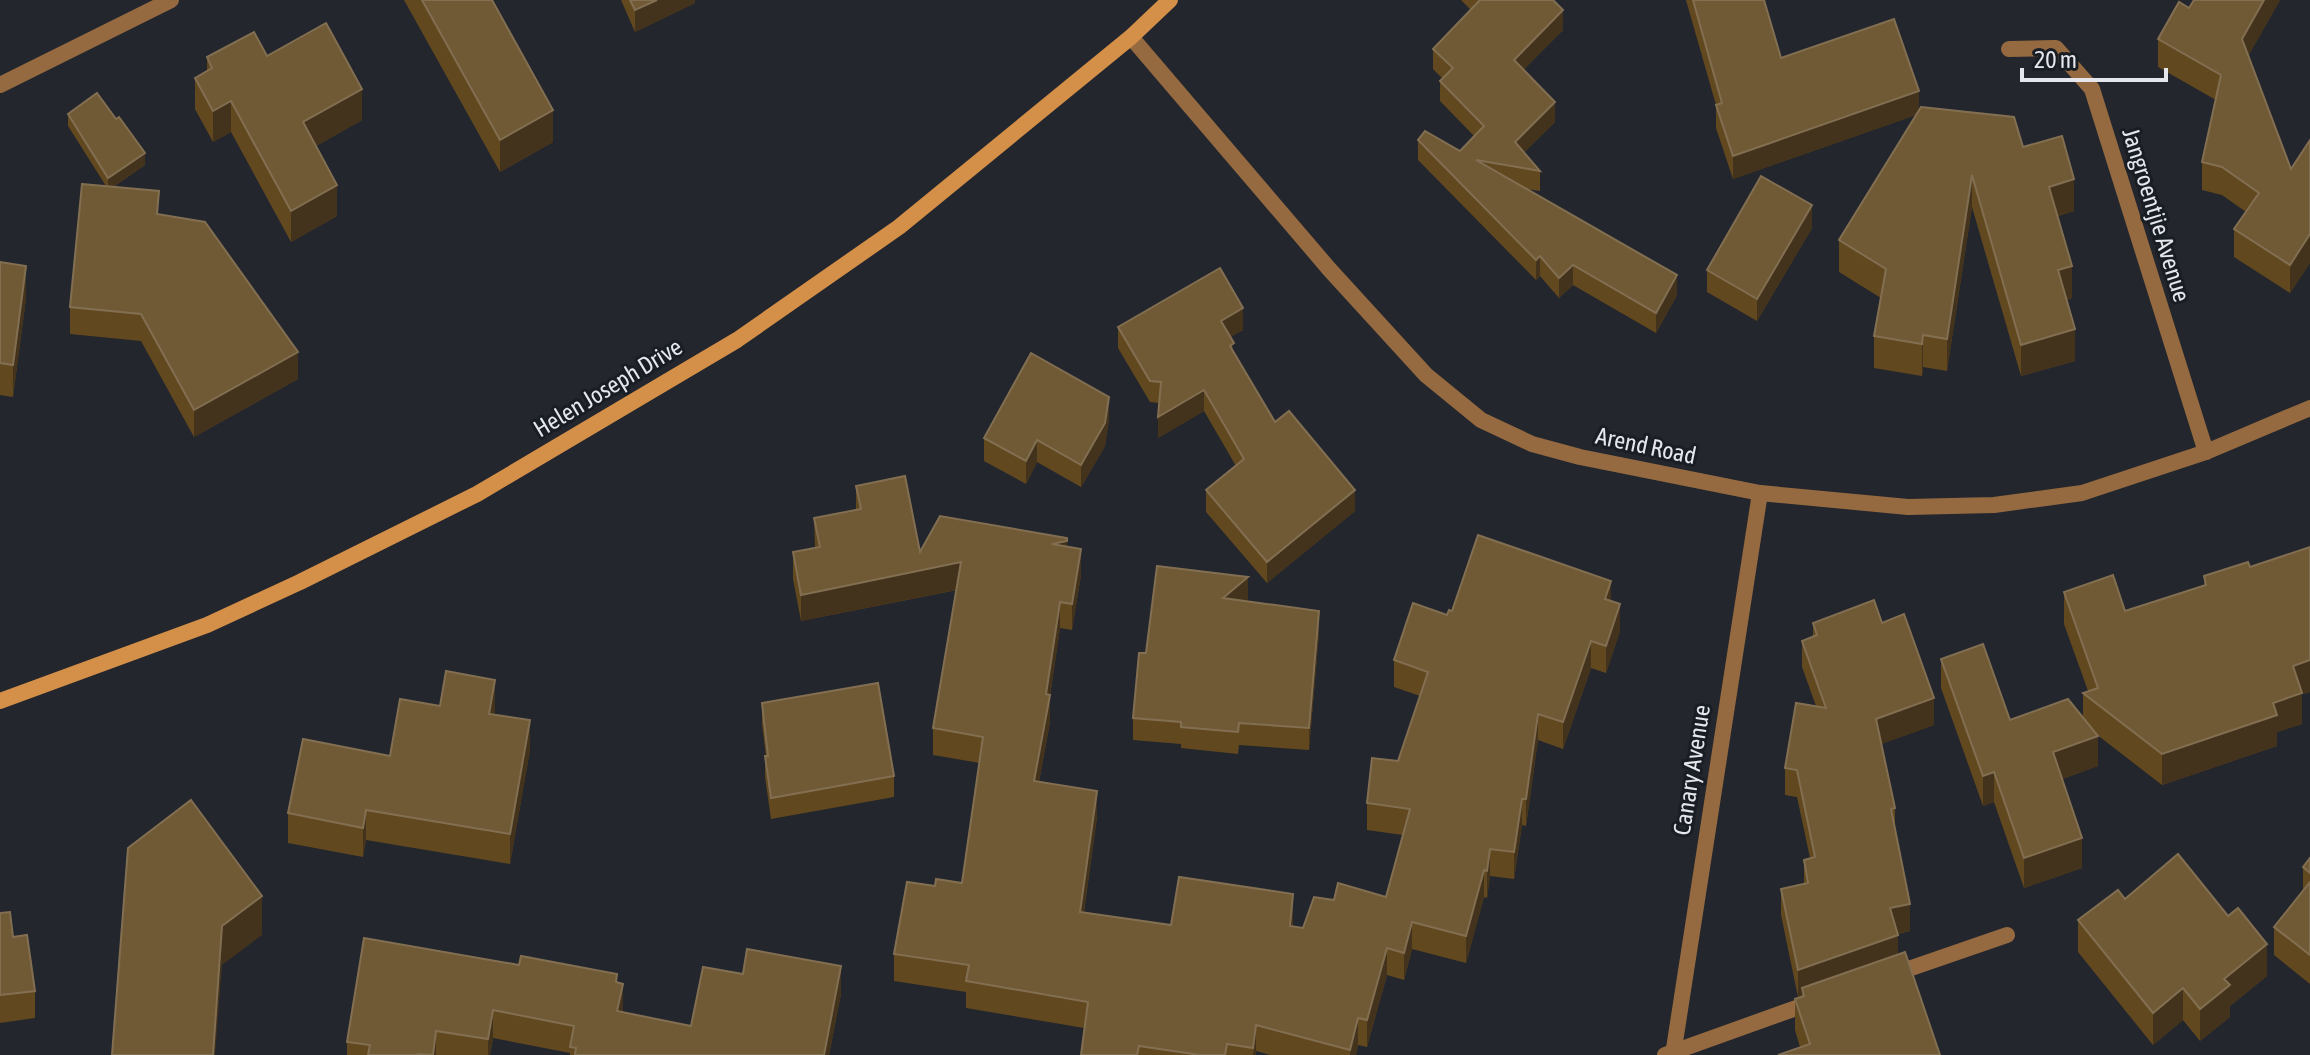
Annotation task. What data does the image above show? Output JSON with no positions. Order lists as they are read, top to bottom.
{
  "streets": {
    "street": [
      "Jangroentjie Avenue",
      "Helen Joseph Drive",
      "Arend Road",
      "Canary Avenue"
    ]
  },
  "crossings": [
    ["Jangroentjie Avenue", "Arend Road"],
    ["Helen Joseph Drive", "Arend Road"],
    ["Arend Road", "Canary Avenue"]
  ],
  "scale_bar": "20 m"
}
